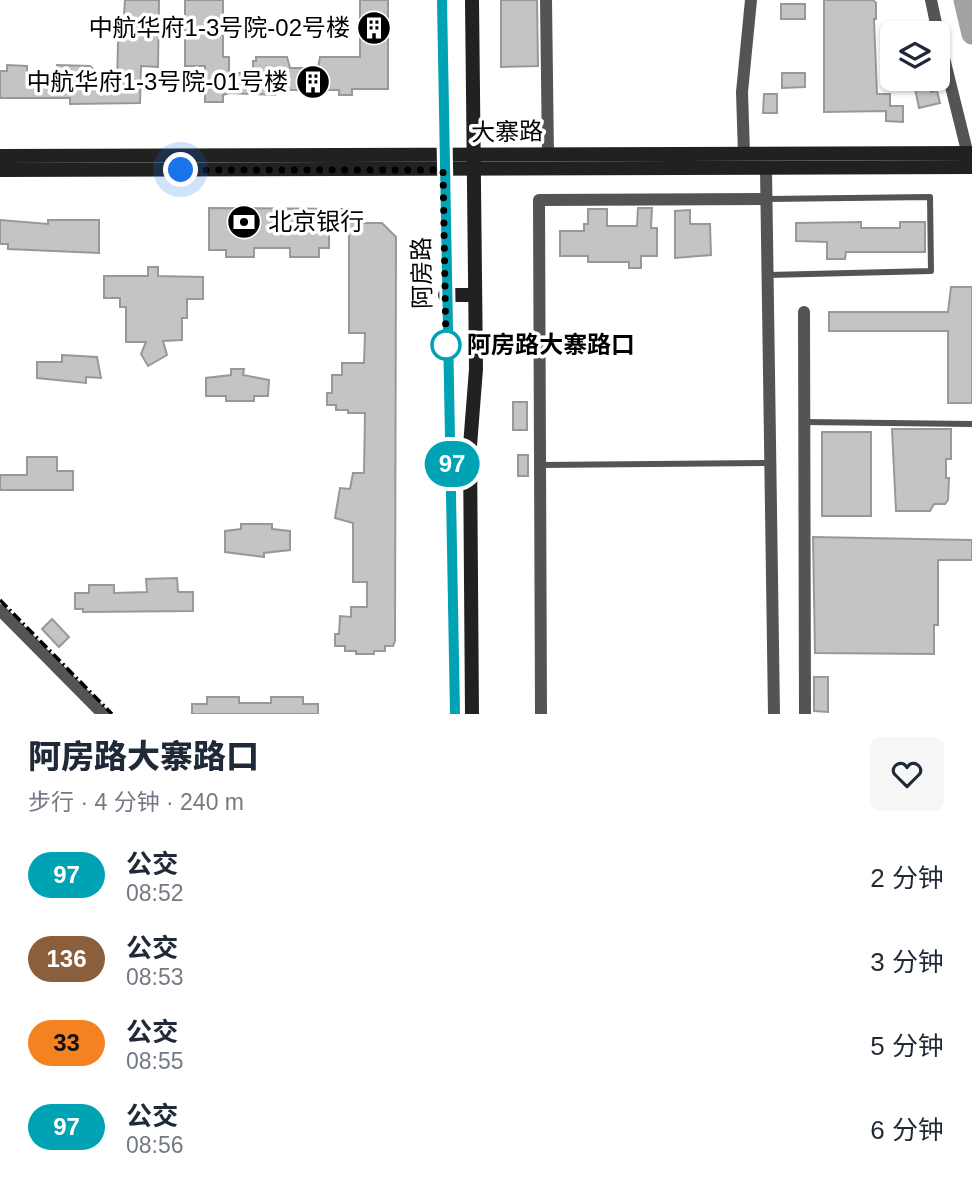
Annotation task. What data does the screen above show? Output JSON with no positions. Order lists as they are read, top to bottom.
{
  "streets": {
    "main road": ["大寨路", "阿房路"]
  },
  "crossings": [
    ["大寨路", "阿房路"]
  ],
  "places": {
    "building": ["中航华府1-3号院-02号楼", "中航华府1-3号院-01号楼"],
    "bank": ["北京银行"],
    "other": ["阿房路大寨路口"]
  },
  "lines": ["bus line 97"],
  "page": {
    "on_map": "97",
    "heading": ["阿房路大寨路口", "步行 · 4 分钟 · 240 m"],
    "list": [
      {
        "mark": "97",
        "name": "公交",
        "note": "08:52",
        "value": "2 分钟"
      },
      {
        "mark": "136",
        "name": "公交",
        "note": "08:53",
        "value": "3 分钟"
      },
      {
        "mark": "33",
        "name": "公交",
        "note": "08:55",
        "value": "5 分钟"
      },
      {
        "mark": "97",
        "name": "公交",
        "note": "08:56",
        "value": "6 分钟"
      }
    ]
  }
}
